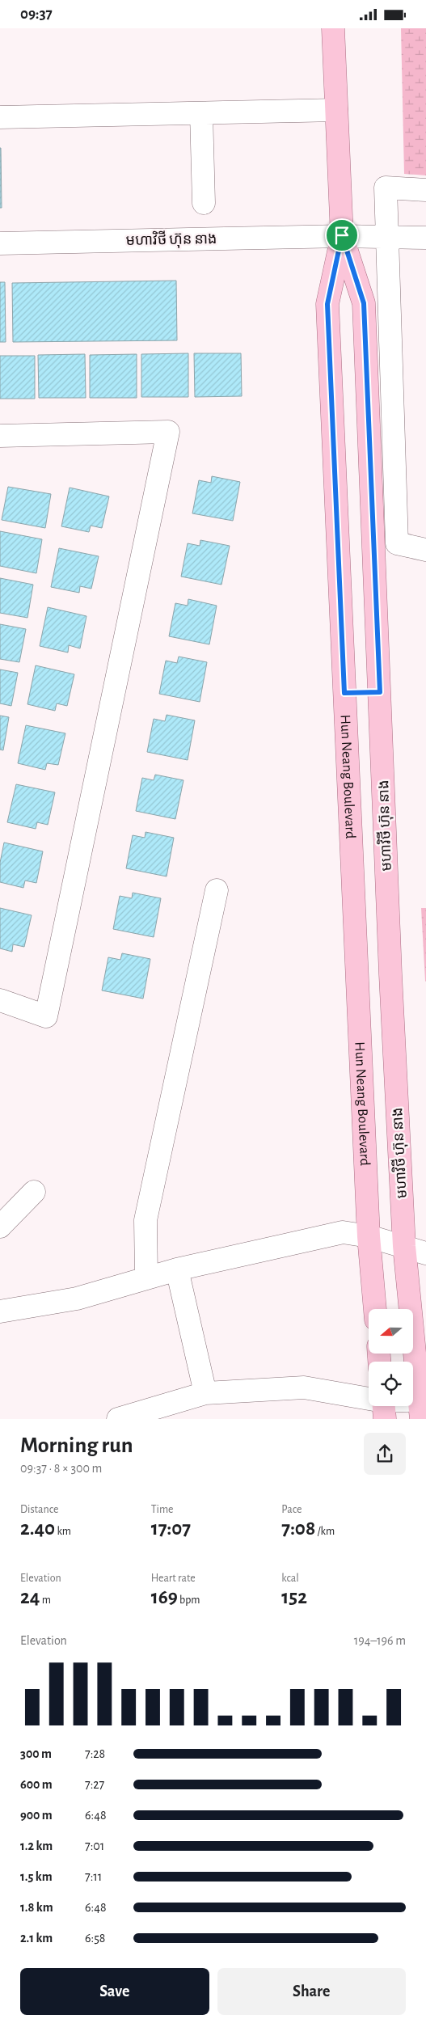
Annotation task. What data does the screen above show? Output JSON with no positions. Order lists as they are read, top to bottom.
{
  "streets": {
    "main road": ["មហាវិថី ហ៊ុន នាង", "Hun Neang Boulevard"]
  },
  "crossings": [
    ["មហាវិថី ហ៊ុន នាង", "Hun Neang Boulevard"]
  ],
  "north": "left",
  "page": {
    "status": "09:37",
    "heading": ["Morning run", "09:37 · 8 × 300 m"],
    "stats": [
      ["Distance", "2.40 km"],
      ["Time", "17:07"],
      ["Pace", "7:08 /km"],
      ["Elevation", "24 m"],
      ["Heart rate", "169 bpm"],
      ["kcal", "152"]
    ],
    "chart": ["Elevation", "194–196 m"],
    "list": [
      {
        "name": "300 m",
        "note": "7:28"
      },
      {
        "name": "600 m",
        "note": "7:27"
      },
      {
        "name": "900 m",
        "note": "6:48"
      },
      {
        "name": "1.2 km",
        "note": "7:01"
      },
      {
        "name": "1.5 km",
        "note": "7:11"
      },
      {
        "name": "1.8 km",
        "note": "6:48"
      },
      {
        "name": "2.1 km",
        "note": "6:58"
      }
    ],
    "buttons": ["Save", "Share"]
  }
}
